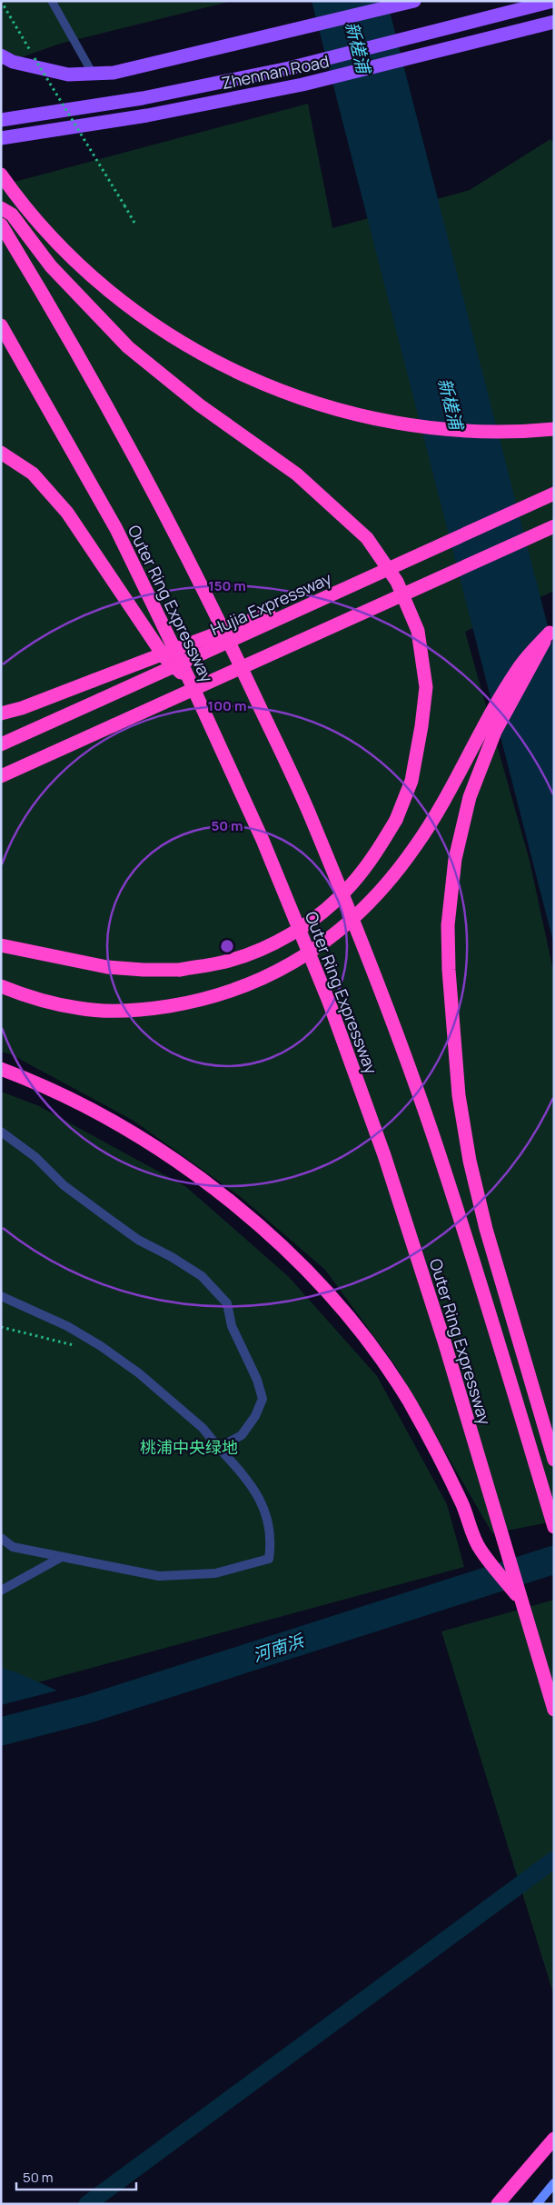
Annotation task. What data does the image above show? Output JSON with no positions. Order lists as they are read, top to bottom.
{
  "streets": {
    "highway": ["Outer Ring Expressway", "Hujia Expressway"],
    "main road": ["Zhennan Road"]
  },
  "water": ["新槎浦", "河南浜"],
  "parks": ["桃浦中央绿地"],
  "scale_bar": "50 m",
  "rings": ["150 m", "100 m", "50 m"]
}
